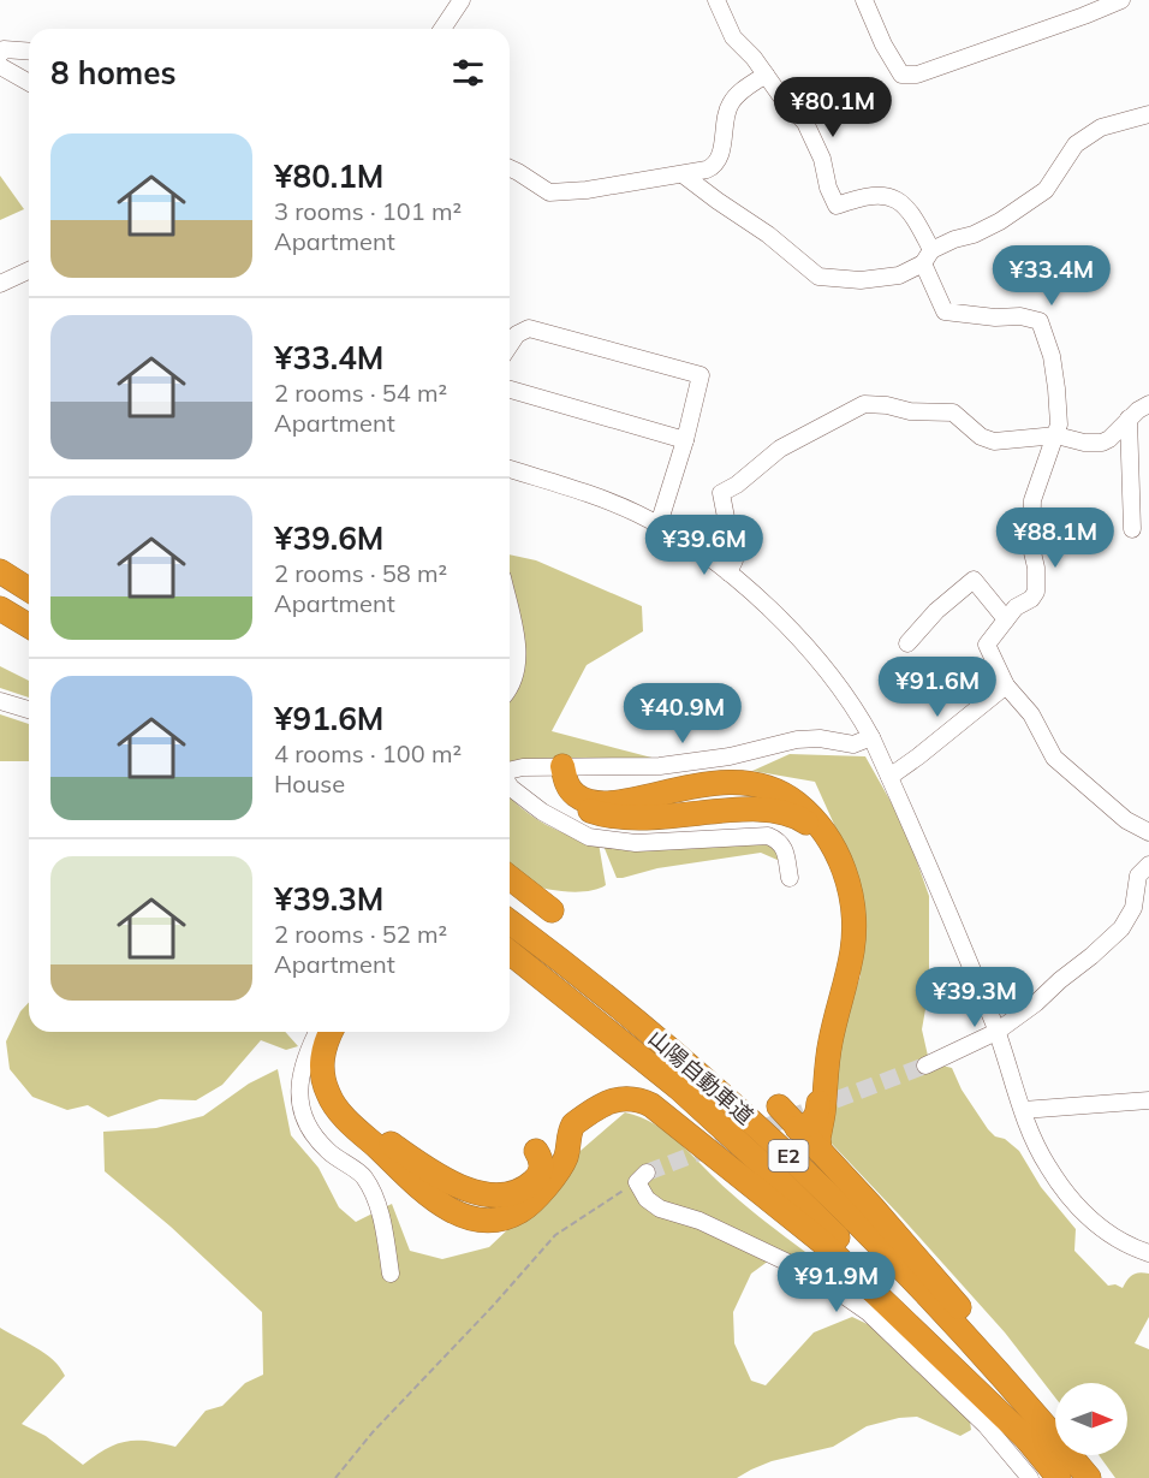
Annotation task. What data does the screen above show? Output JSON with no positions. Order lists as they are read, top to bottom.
{
  "streets": {
    "highway": ["山陽自動車道", "E2"]
  },
  "north": "right",
  "page": {
    "heading": "8 homes",
    "price": [
      "¥80.1M",
      "¥33.4M",
      "¥88.1M",
      "¥39.6M",
      "¥91.6M",
      "¥40.9M",
      "¥39.3M",
      "¥91.9M"
    ],
    "list": [
      {
        "name": "¥80.1M",
        "note": "3 rooms · 101 m² · Apartment"
      },
      {
        "name": "¥33.4M",
        "note": "2 rooms · 54 m² · Apartment"
      },
      {
        "name": "¥39.6M",
        "note": "2 rooms · 58 m² · Apartment"
      },
      {
        "name": "¥91.6M",
        "note": "4 rooms · 100 m² · House"
      },
      {
        "name": "¥39.3M",
        "note": "2 rooms · 52 m² · Apartment"
      }
    ]
  }
}
